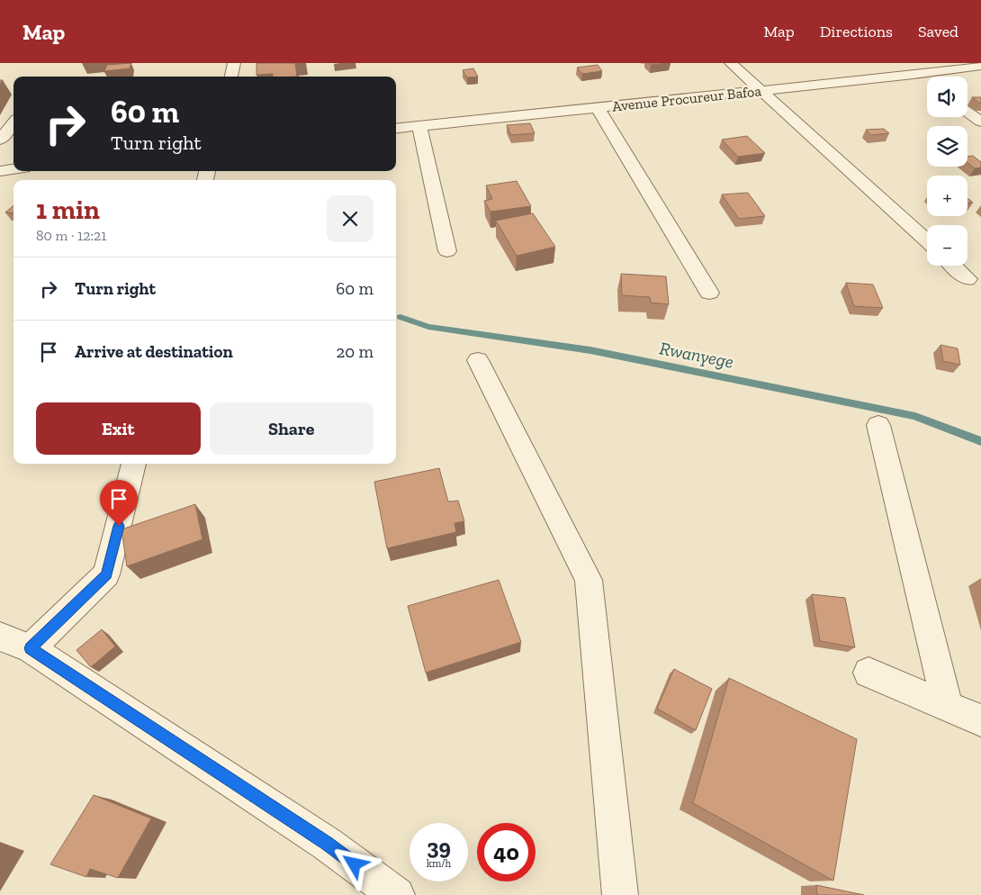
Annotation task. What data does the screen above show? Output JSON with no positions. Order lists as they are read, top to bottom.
{
  "streets": {
    "street": ["Avenue Procureur Bafoa"]
  },
  "water": ["Rwanyege"],
  "page": {
    "header": "Map",
    "nav": ["Map", "Directions", "Saved"],
    "map_buttons": ["+", "−"],
    "turn": ["60 m", "Turn right"],
    "heading": ["1 min", "80 m · 12:21"],
    "list": [
      {
        "name": "Turn right",
        "value": "60 m"
      },
      {
        "name": "Arrive at destination",
        "value": "20 m"
      }
    ],
    "buttons": ["Exit", "Share"],
    "speed": "39 km/h",
    "limit": "40"
  }
}
